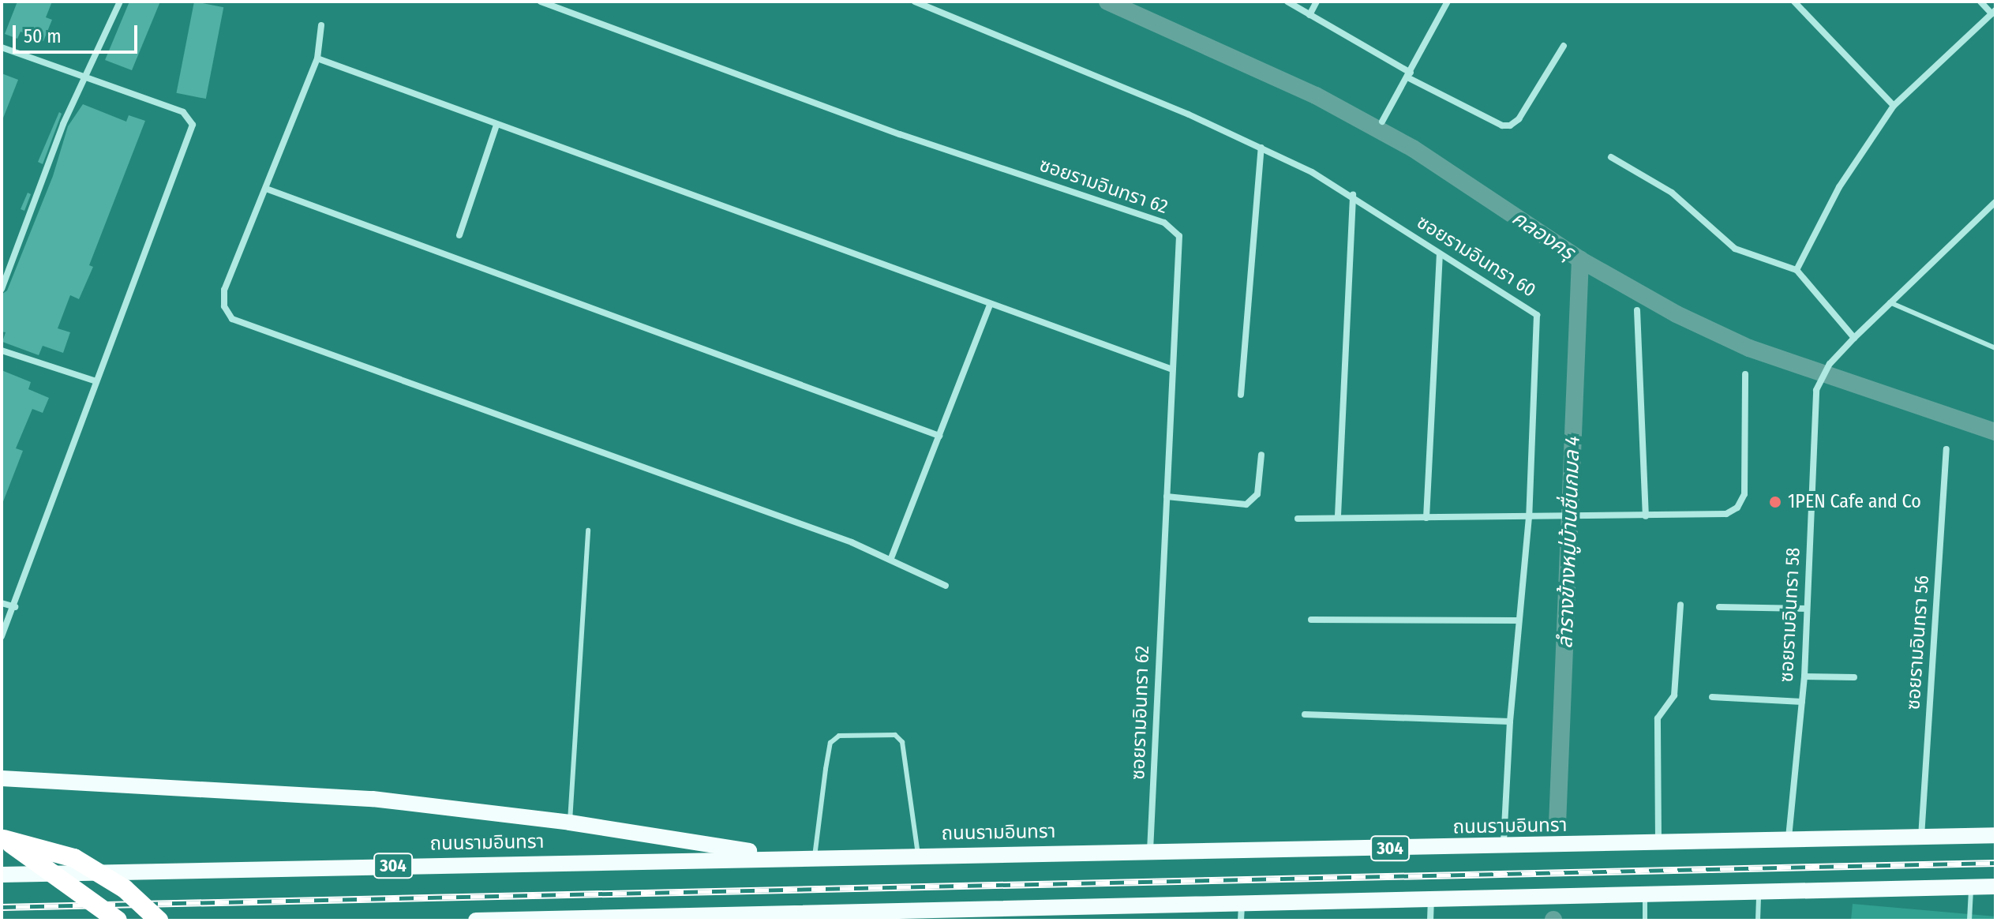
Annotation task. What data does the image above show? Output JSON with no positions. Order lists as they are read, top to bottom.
{
  "streets": {
    "main road": ["ถนนรามอินทรา", "304"],
    "street": [
      "ซอยรามอินทรา 62",
      "ซอยรามอินทรา 60",
      "ซอยรามอินทรา 58",
      "ซอยรามอินทรา 56"
    ]
  },
  "crossings": [
    ["ซอยรามอินทรา 62", "ถนนรามอินทรา"],
    ["ซอยรามอินทรา 60", "ถนนรามอินทรา"],
    ["ซอยรามอินทรา 58", "ถนนรามอินทรา"],
    ["ซอยรามอินทรา 56", "ถนนรามอินทรา"]
  ],
  "water": ["คลองครุ", "ลำรางข้างหมู่บ้านชื่นกมล 4"],
  "places": ["1PEN Cafe and Co"],
  "scale_bar": "50 m"
}
